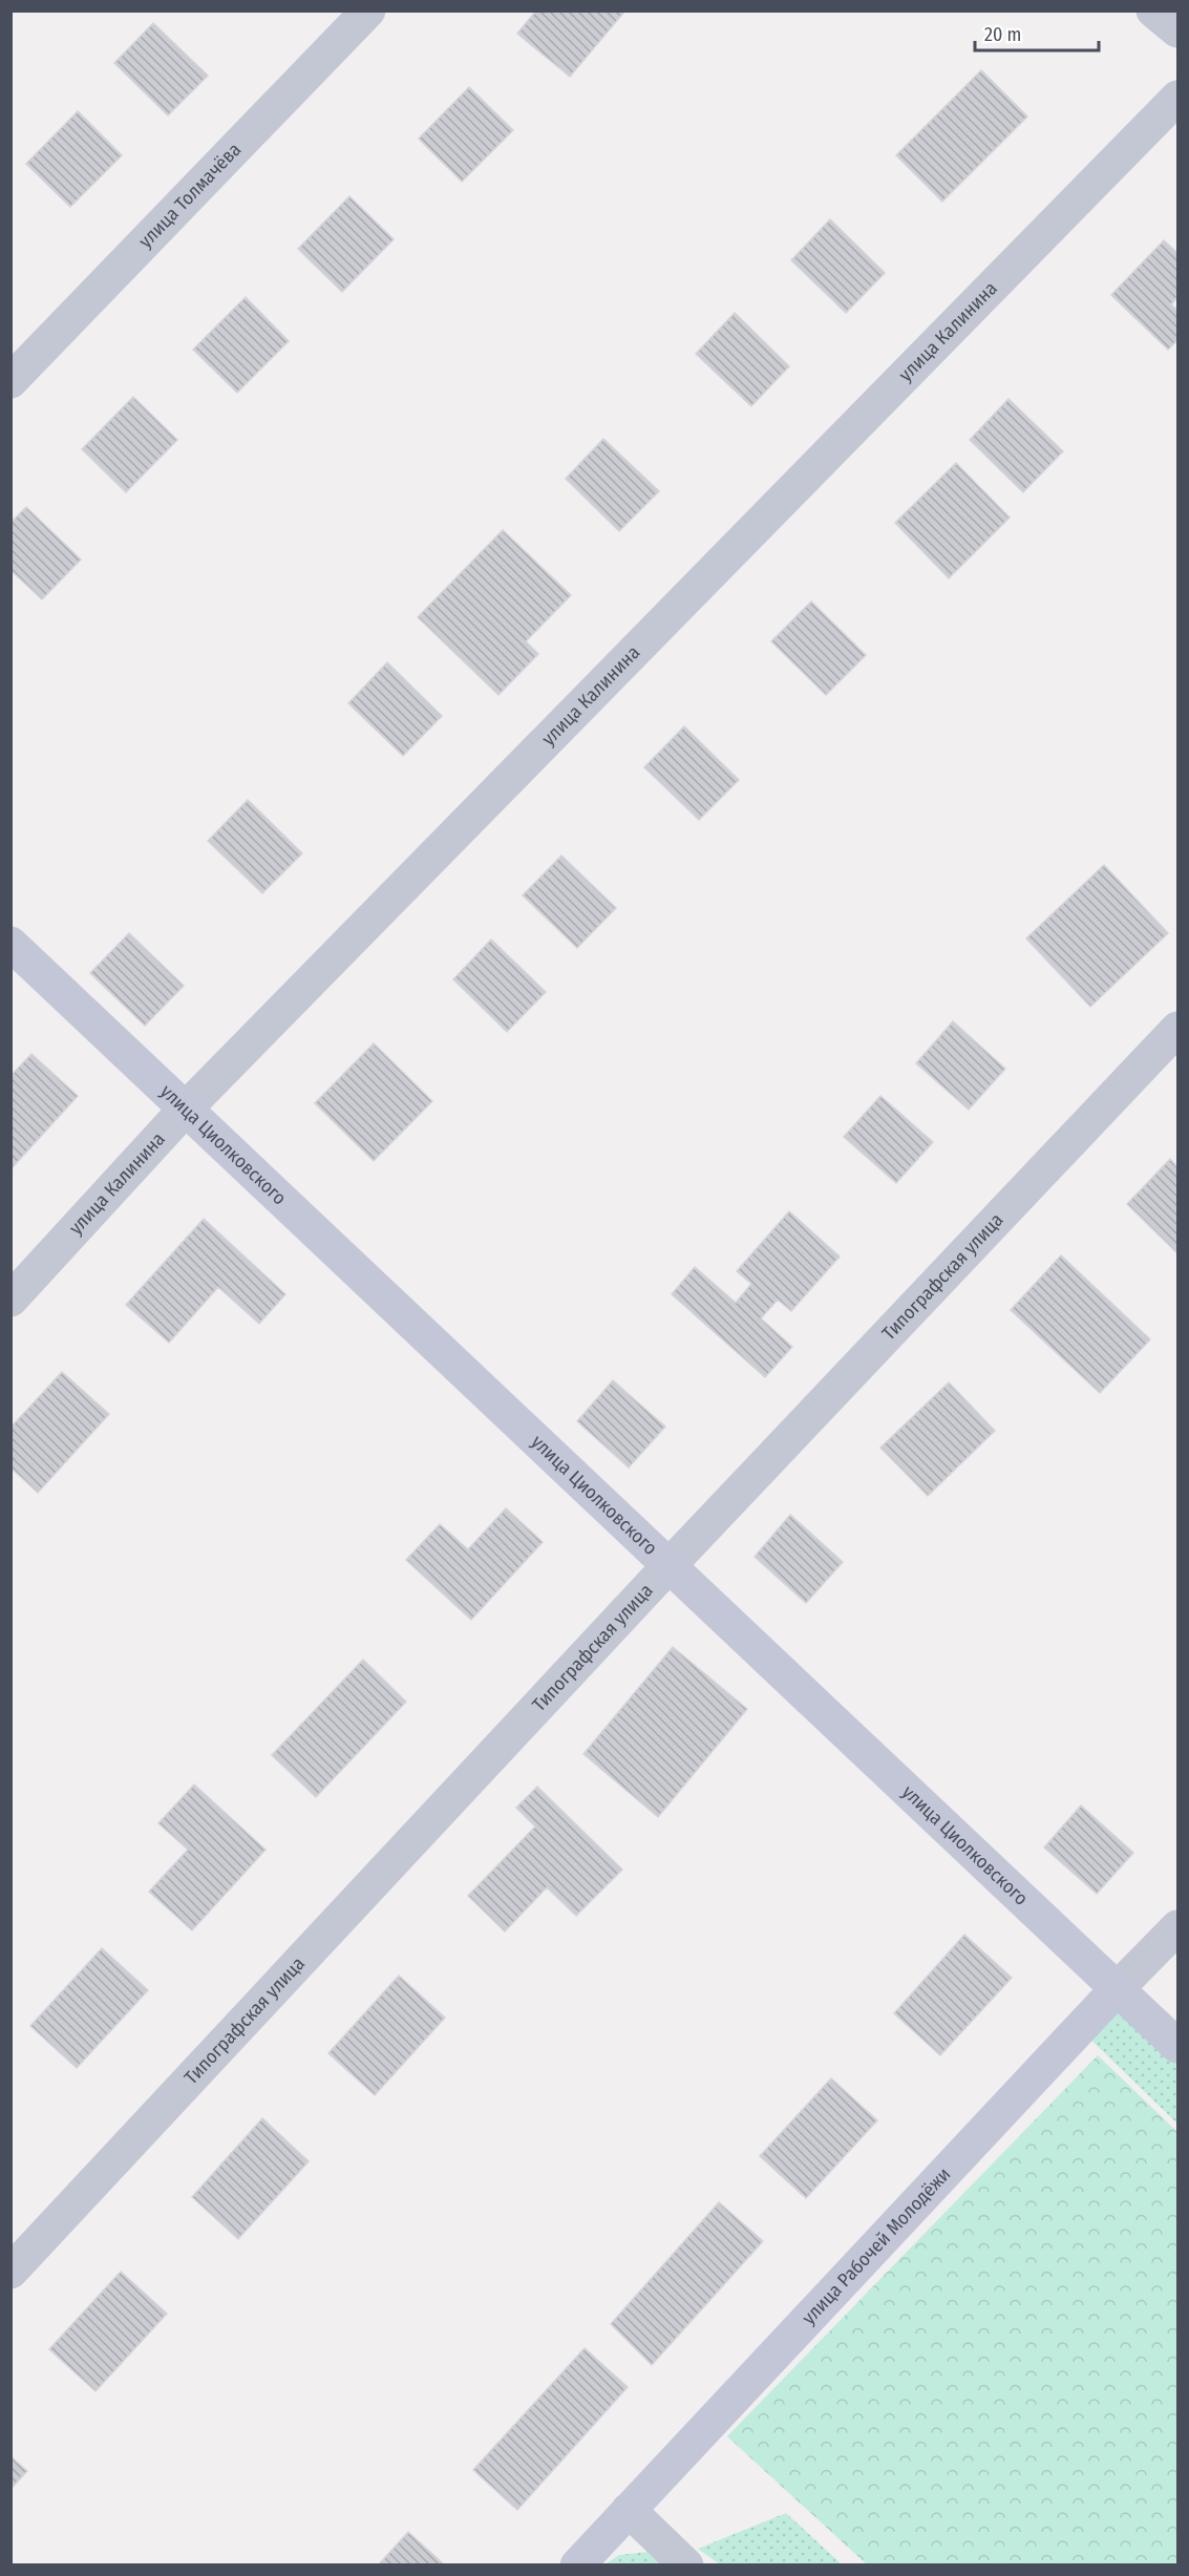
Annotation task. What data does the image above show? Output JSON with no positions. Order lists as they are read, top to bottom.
{
  "streets": {
    "main road": ["улица Циолковского", "улица Рабочей Молодёжи"],
    "street": ["улица Толмачёва", "улица Калинина", "Типографская улица"]
  },
  "crossings": [
    ["улица Калинина", "улица Циолковского"],
    ["улица Циолковского", "Типографская улица"],
    ["улица Циолковского", "улица Рабочей Молодёжи"]
  ],
  "scale_bar": "20 m"
}
